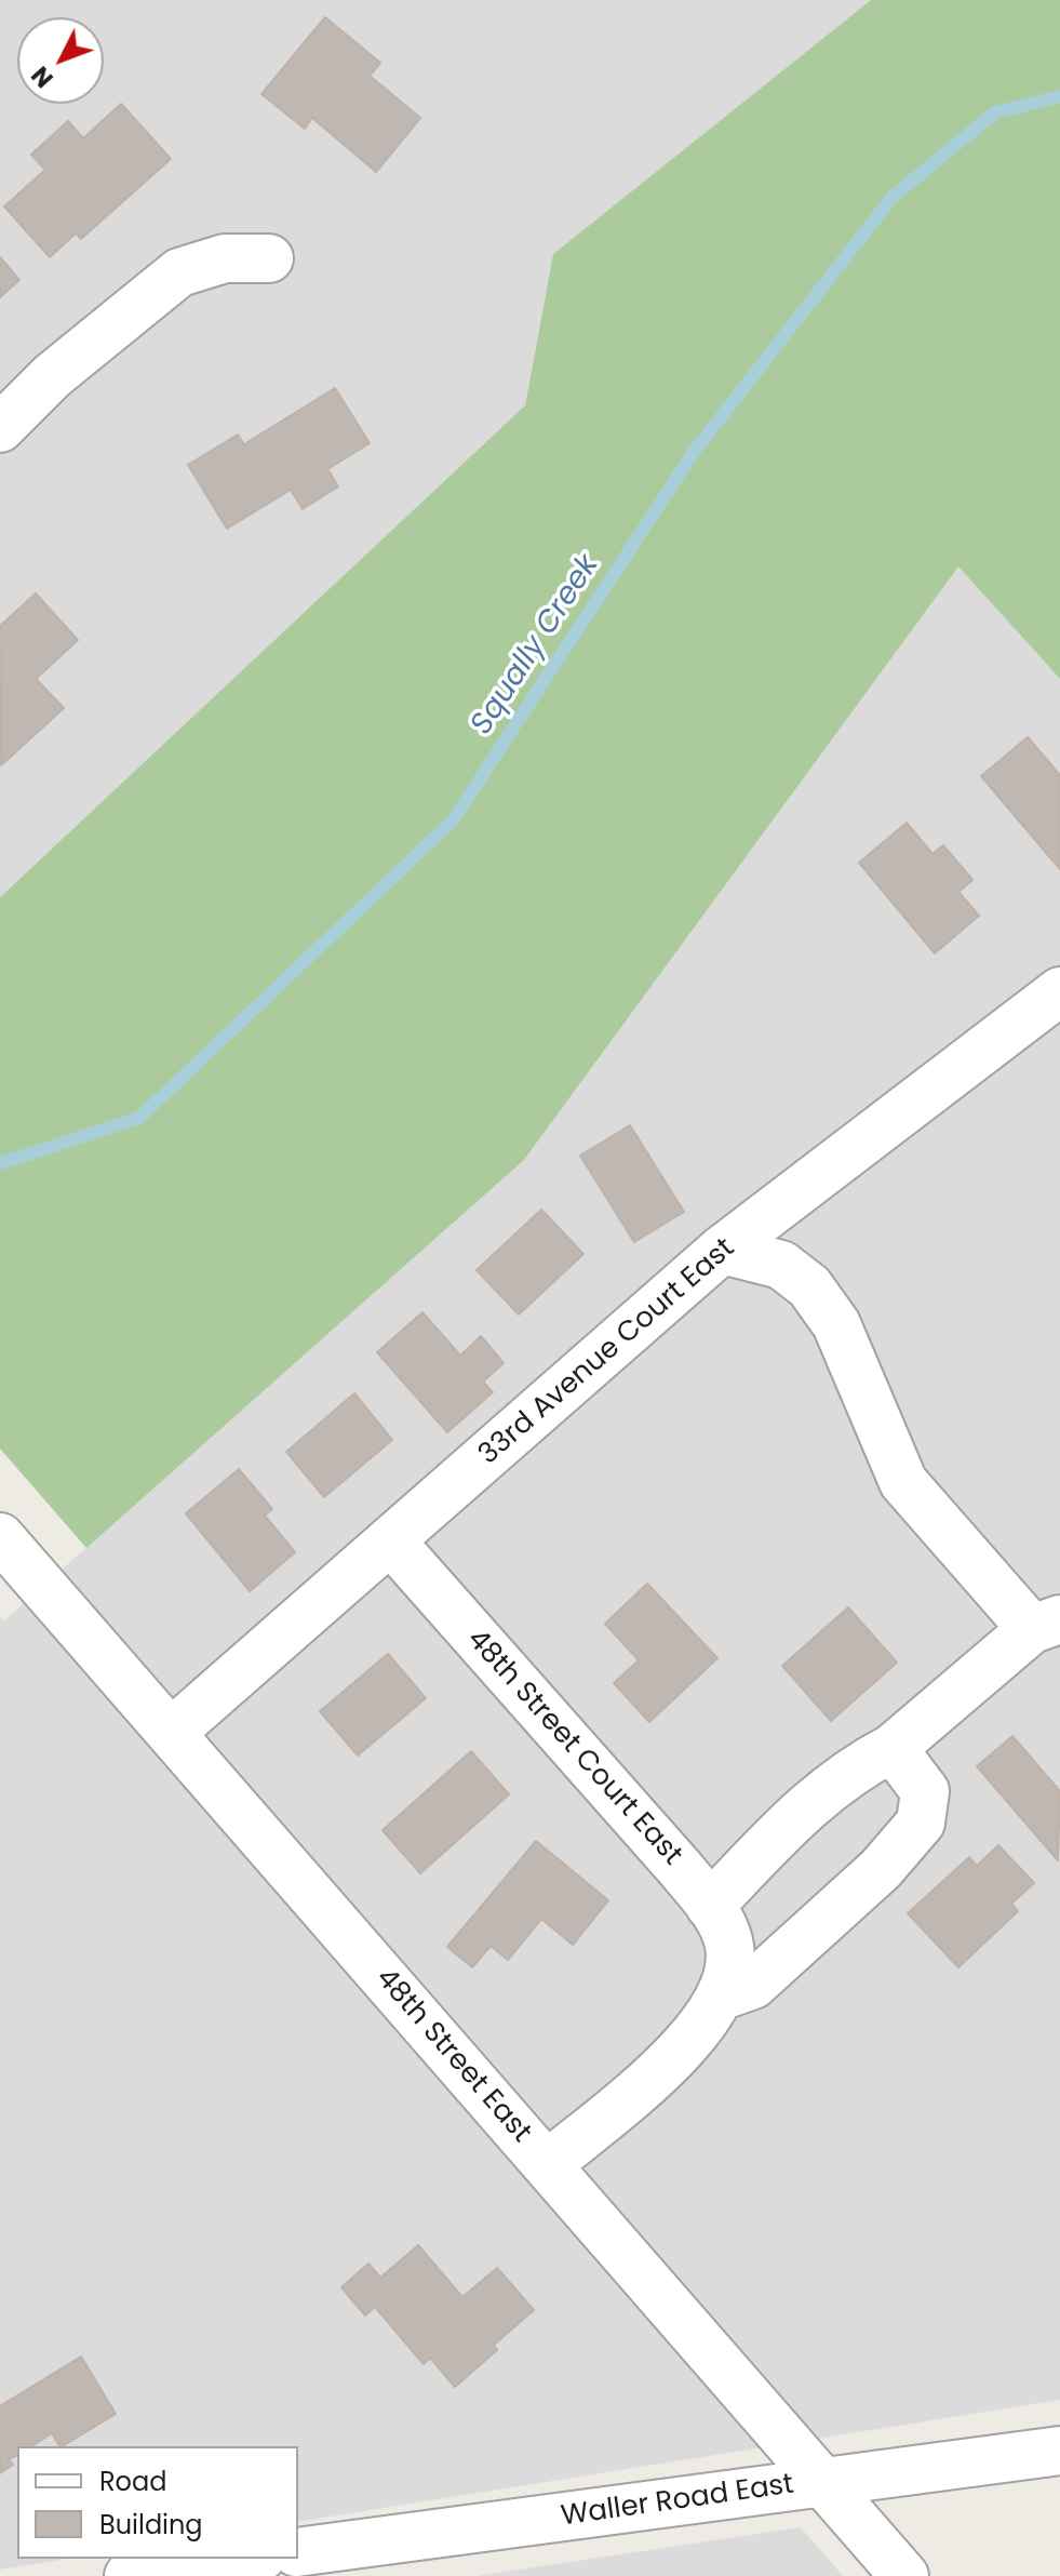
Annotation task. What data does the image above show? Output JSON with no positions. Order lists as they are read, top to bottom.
{
  "streets": {
    "street": [
      "33rd Avenue Court East",
      "48th Street Court East",
      "48th Street East",
      "Waller Road East"
    ]
  },
  "crossings": [
    ["33rd Avenue Court East", "48th Street Court East"],
    ["33rd Avenue Court East", "48th Street East"],
    ["48th Street East", "Waller Road East"]
  ],
  "water": ["Squally Creek"],
  "legend": ["Road", "Building"],
  "north": "bottom left"
}
